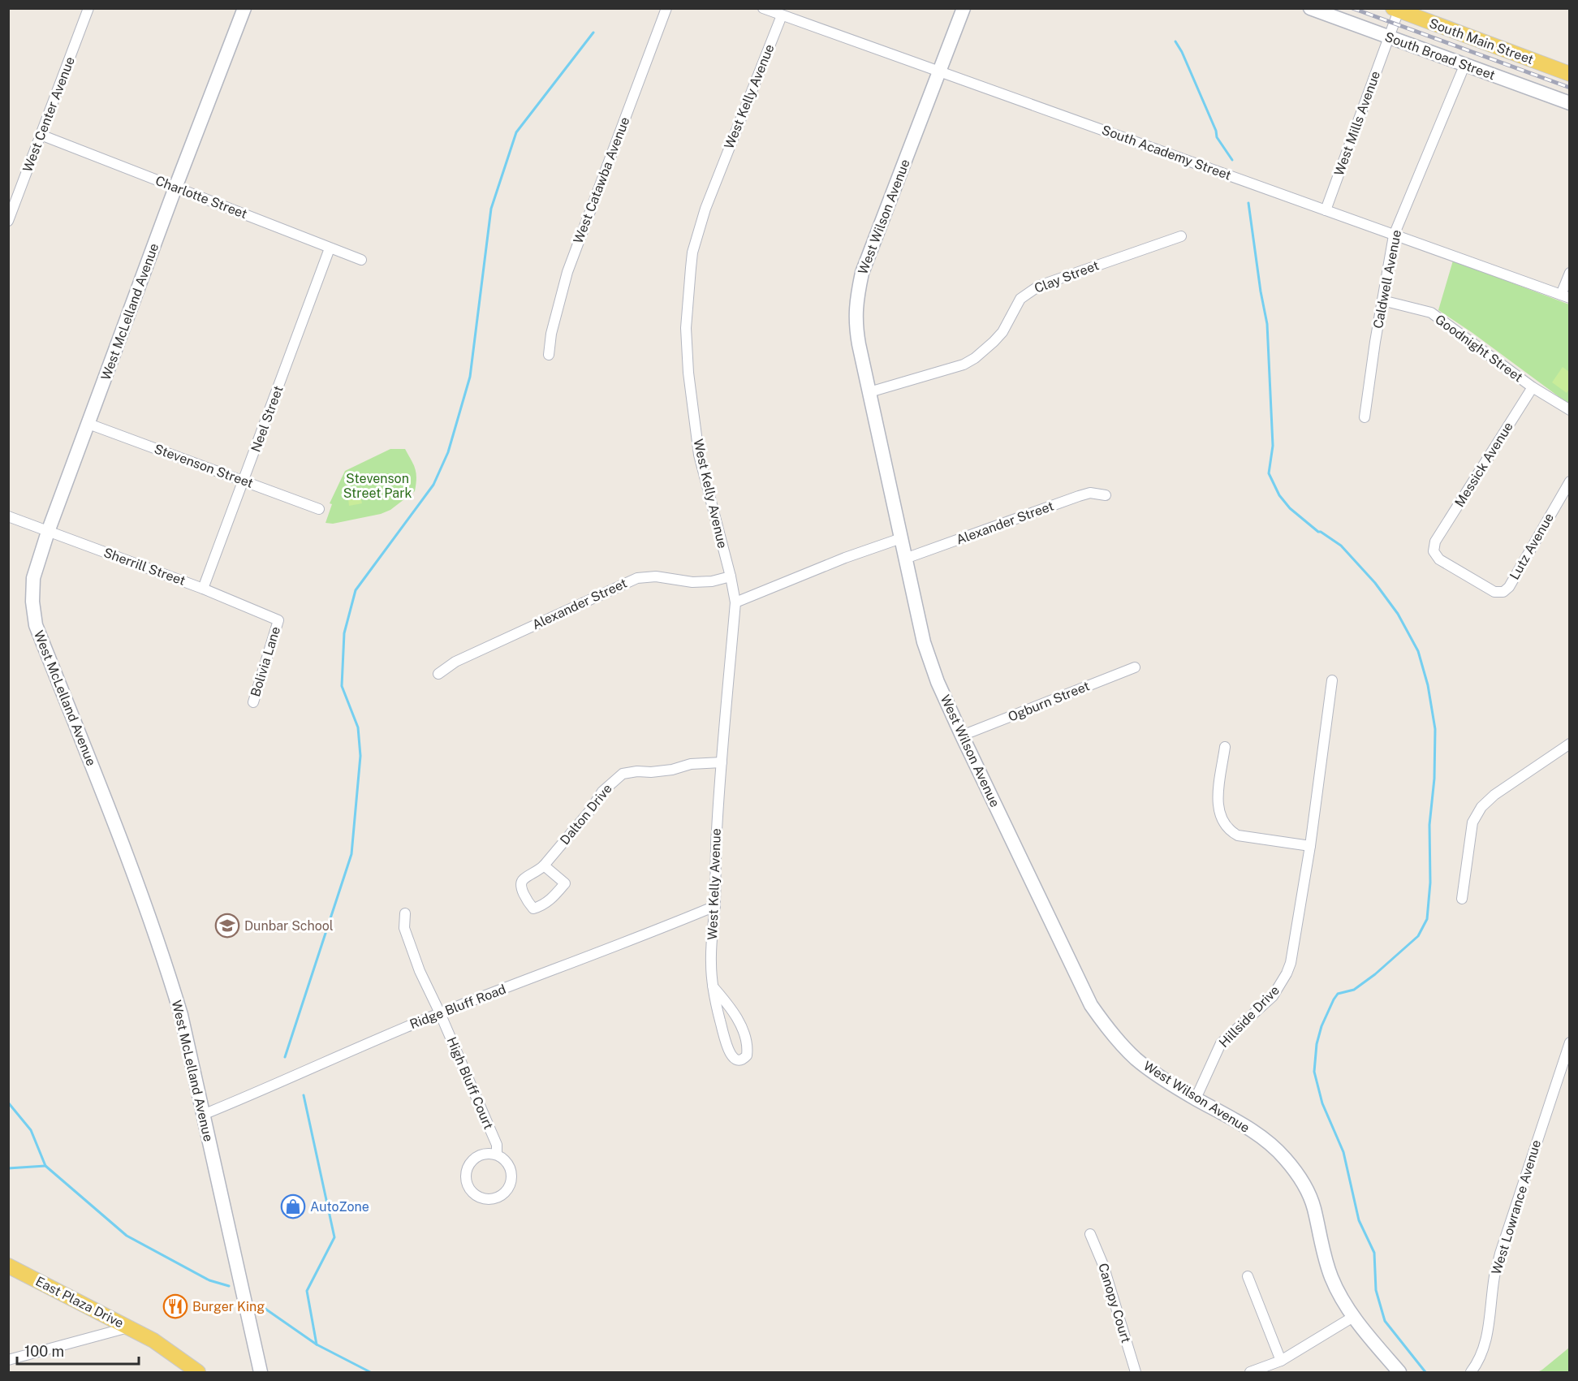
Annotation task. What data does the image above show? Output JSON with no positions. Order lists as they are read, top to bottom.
{
  "streets": {
    "main road": ["South Main Street", "East Plaza Drive"],
    "street": [
      "South Broad Street",
      "West Kelly Avenue",
      "West Center Avenue",
      "West Mills Avenue",
      "South Academy Street",
      "West Catawba Avenue",
      "Charlotte Street",
      "West Wilson Avenue",
      "Clay Street",
      "Caldwell Avenue",
      "West McLelland Avenue",
      "Goodnight Street",
      "Neel Street",
      "Messick Avenue",
      "Stevenson Street",
      "Alexander Street",
      "Lutz Avenue",
      "Sherrill Street",
      "Bolivia Lane",
      "Ogburn Street",
      "Dalton Drive",
      "Ridge Bluff Road",
      "Hillside Drive",
      "High Bluff Court",
      "West Lowrance Avenue",
      "Canopy Court"
    ]
  },
  "crossings": [
    ["South Main Street", "West Mills Avenue"],
    ["South Broad Street", "West Mills Avenue"],
    ["South Broad Street", "Caldwell Avenue"],
    ["West Kelly Avenue", "South Academy Street"],
    ["West Kelly Avenue", "Alexander Street"],
    ["West Kelly Avenue", "Dalton Drive"],
    ["West Kelly Avenue", "Ridge Bluff Road"],
    ["West Center Avenue", "Charlotte Street"],
    ["West Mills Avenue", "South Academy Street"],
    ["South Academy Street", "West Wilson Avenue"],
    ["South Academy Street", "Caldwell Avenue"],
    ["Charlotte Street", "West McLelland Avenue"],
    ["Charlotte Street", "Neel Street"],
    ["West Wilson Avenue", "Clay Street"],
    ["West Wilson Avenue", "Alexander Street"],
    ["West Wilson Avenue", "Ogburn Street"],
    ["West Wilson Avenue", "Hillside Drive"],
    ["Caldwell Avenue", "Goodnight Street"],
    ["West McLelland Avenue", "Stevenson Street"],
    ["West McLelland Avenue", "Sherrill Street"],
    ["West McLelland Avenue", "Ridge Bluff Road"],
    ["Goodnight Street", "Messick Avenue"],
    ["Neel Street", "Stevenson Street"],
    ["Neel Street", "Sherrill Street"],
    ["Messick Avenue", "Lutz Avenue"],
    ["Sherrill Street", "Bolivia Lane"],
    ["Ridge Bluff Road", "High Bluff Court"]
  ],
  "parks": ["Stevenson Street Park"],
  "places": {
    "school or university": ["Dunbar School"],
    "shop": ["AutoZone"],
    "restaurant": ["Burger King"]
  },
  "scale_bar": "100 m"
}
